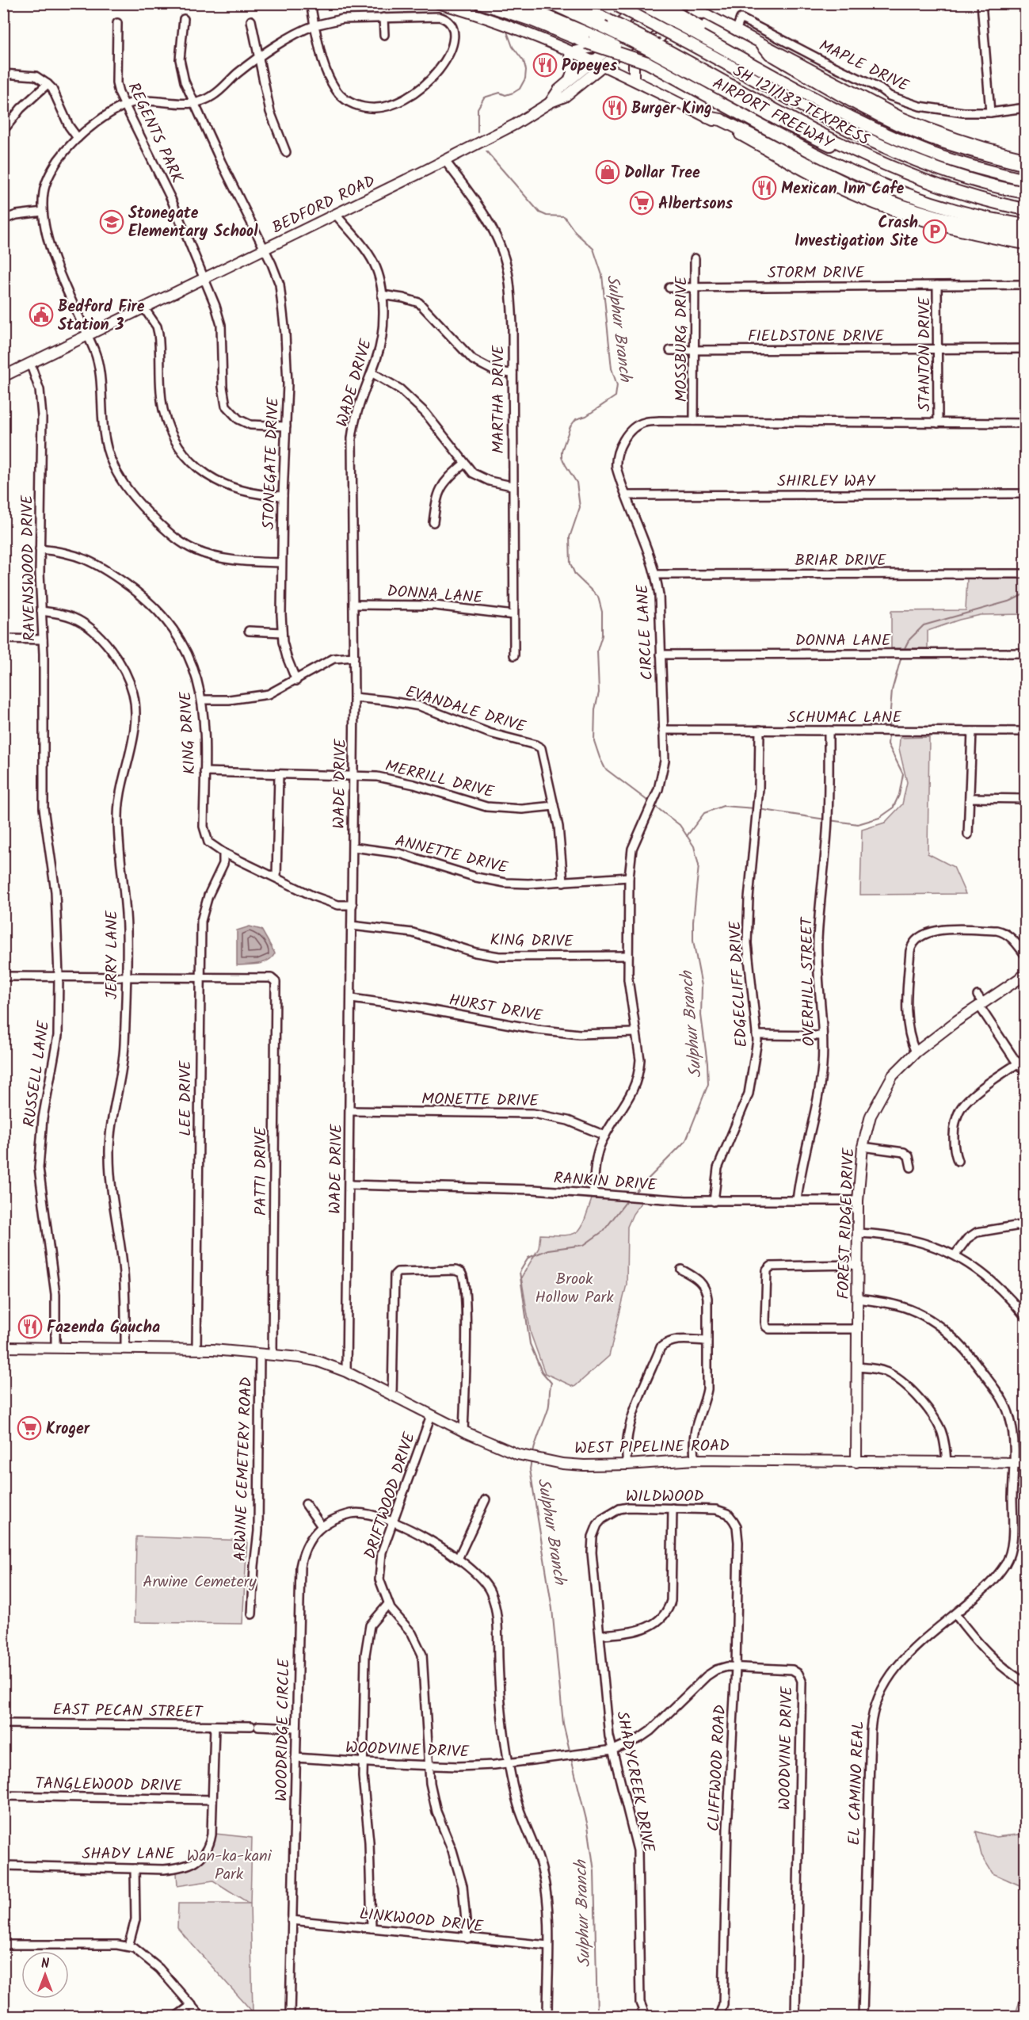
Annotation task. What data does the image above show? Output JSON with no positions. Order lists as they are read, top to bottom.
{
  "streets": {
    "highway": ["SH 121/183 TEXPRESS", "AIRPORT FREEWAY"],
    "main road": ["BEDFORD ROAD", "FOREST RIDGE DRIVE", "WEST PIPELINE ROAD"],
    "street": [
      "MAPLE DRIVE",
      "REGENTS PARK",
      "STORM DRIVE",
      "FIELDSTONE DRIVE",
      "MOSSBURG DRIVE",
      "STANTON DRIVE",
      "WADE DRIVE",
      "MARTHA DRIVE",
      "STONEGATE DRIVE",
      "SHIRLEY WAY",
      "BRIAR DRIVE",
      "RAVENSWOOD DRIVE",
      "DONNA LANE",
      "CIRCLE LANE",
      "EVANDALE DRIVE",
      "SCHUMAC LANE",
      "KING DRIVE",
      "MERRILL DRIVE",
      "ANNETTE DRIVE",
      "JERRY LANE",
      "OVERHILL STREET",
      "EDGECLIFF DRIVE",
      "HURST DRIVE",
      "RUSSELL LANE",
      "LEE DRIVE",
      "MONETTE DRIVE",
      "PATTI DRIVE",
      "RANKIN DRIVE",
      "ARWINE CEMETERY ROAD",
      "DRIFTWOOD DRIVE",
      "WILDWOOD",
      "EAST PECAN STREET",
      "WOODRIDGE CIRCLE",
      "WOODVINE DRIVE",
      "CLIFFWOOD ROAD",
      "SHADYCREEK DRIVE",
      "EL CAMINO REAL",
      "TANGLEWOOD DRIVE",
      "SHADY LANE",
      "LINKWOOD DRIVE"
    ]
  },
  "crossings": [
    ["REGENTS PARK", "BEDFORD ROAD"],
    ["REGENTS PARK", "STONEGATE DRIVE"],
    ["BEDFORD ROAD", "WADE DRIVE"],
    ["BEDFORD ROAD", "MARTHA DRIVE"],
    ["BEDFORD ROAD", "STONEGATE DRIVE"],
    ["BEDFORD ROAD", "RAVENSWOOD DRIVE"],
    ["STORM DRIVE", "MOSSBURG DRIVE"],
    ["STORM DRIVE", "STANTON DRIVE"],
    ["FIELDSTONE DRIVE", "MOSSBURG DRIVE"],
    ["FIELDSTONE DRIVE", "STANTON DRIVE"],
    ["MOSSBURG DRIVE", "CIRCLE LANE"],
    ["STANTON DRIVE", "CIRCLE LANE"],
    ["WADE DRIVE", "DONNA LANE"],
    ["WADE DRIVE", "EVANDALE DRIVE"],
    ["WADE DRIVE", "KING DRIVE"],
    ["WADE DRIVE", "MERRILL DRIVE"],
    ["WADE DRIVE", "ANNETTE DRIVE"],
    ["WADE DRIVE", "HURST DRIVE"],
    ["WADE DRIVE", "MONETTE DRIVE"],
    ["WADE DRIVE", "RANKIN DRIVE"],
    ["WADE DRIVE", "WEST PIPELINE ROAD"],
    ["MARTHA DRIVE", "DONNA LANE"],
    ["SHIRLEY WAY", "CIRCLE LANE"],
    ["BRIAR DRIVE", "CIRCLE LANE"],
    ["RAVENSWOOD DRIVE", "KING DRIVE"],
    ["RAVENSWOOD DRIVE", "JERRY LANE"],
    ["RAVENSWOOD DRIVE", "RUSSELL LANE"],
    ["DONNA LANE", "CIRCLE LANE"],
    ["CIRCLE LANE", "SCHUMAC LANE"],
    ["CIRCLE LANE", "KING DRIVE"],
    ["CIRCLE LANE", "ANNETTE DRIVE"],
    ["CIRCLE LANE", "HURST DRIVE"],
    ["CIRCLE LANE", "MONETTE DRIVE"],
    ["CIRCLE LANE", "RANKIN DRIVE"],
    ["EVANDALE DRIVE", "MERRILL DRIVE"],
    ["SCHUMAC LANE", "OVERHILL STREET"],
    ["SCHUMAC LANE", "EDGECLIFF DRIVE"],
    ["KING DRIVE", "MERRILL DRIVE"],
    ["KING DRIVE", "LEE DRIVE"],
    ["JERRY LANE", "WEST PIPELINE ROAD"],
    ["OVERHILL STREET", "RANKIN DRIVE"],
    ["EDGECLIFF DRIVE", "RANKIN DRIVE"],
    ["RUSSELL LANE", "WEST PIPELINE ROAD"],
    ["LEE DRIVE", "PATTI DRIVE"],
    ["LEE DRIVE", "WEST PIPELINE ROAD"],
    ["PATTI DRIVE", "WEST PIPELINE ROAD"],
    ["RANKIN DRIVE", "FOREST RIDGE DRIVE"],
    ["FOREST RIDGE DRIVE", "WEST PIPELINE ROAD"],
    ["FOREST RIDGE DRIVE", "EL CAMINO REAL"],
    ["WEST PIPELINE ROAD", "ARWINE CEMETERY ROAD"],
    ["WEST PIPELINE ROAD", "DRIFTWOOD DRIVE"],
    ["WEST PIPELINE ROAD", "EL CAMINO REAL"],
    ["DRIFTWOOD DRIVE", "WOODRIDGE CIRCLE"],
    ["DRIFTWOOD DRIVE", "WOODVINE DRIVE"],
    ["DRIFTWOOD DRIVE", "LINKWOOD DRIVE"],
    ["WILDWOOD", "CLIFFWOOD ROAD"],
    ["WILDWOOD", "SHADYCREEK DRIVE"],
    ["EAST PECAN STREET", "WOODRIDGE CIRCLE"],
    ["EAST PECAN STREET", "SHADY LANE"],
    ["WOODRIDGE CIRCLE", "WOODVINE DRIVE"],
    ["WOODRIDGE CIRCLE", "LINKWOOD DRIVE"],
    ["WOODVINE DRIVE", "CLIFFWOOD ROAD"],
    ["WOODVINE DRIVE", "SHADYCREEK DRIVE"],
    ["TANGLEWOOD DRIVE", "SHADY LANE"]
  ],
  "water": ["Sulphur Branch"],
  "parks": ["Brook Hollow Park", "Arwine Cemetery", "Wan-ka-kani Park"],
  "places": {
    "restaurant": [
      "Popeyes",
      "Burger King",
      "Mexican Inn Cafe",
      "Fazenda Gaucha"
    ],
    "shop": ["Dollar Tree"],
    "supermarket": ["Albertsons", "Kroger"],
    "school or university": ["Stonegate Elementary School"],
    "parking": ["Crash Investigation Site"],
    "public building": ["Bedford Fire Station 3"]
  },
  "north": "top"
}
